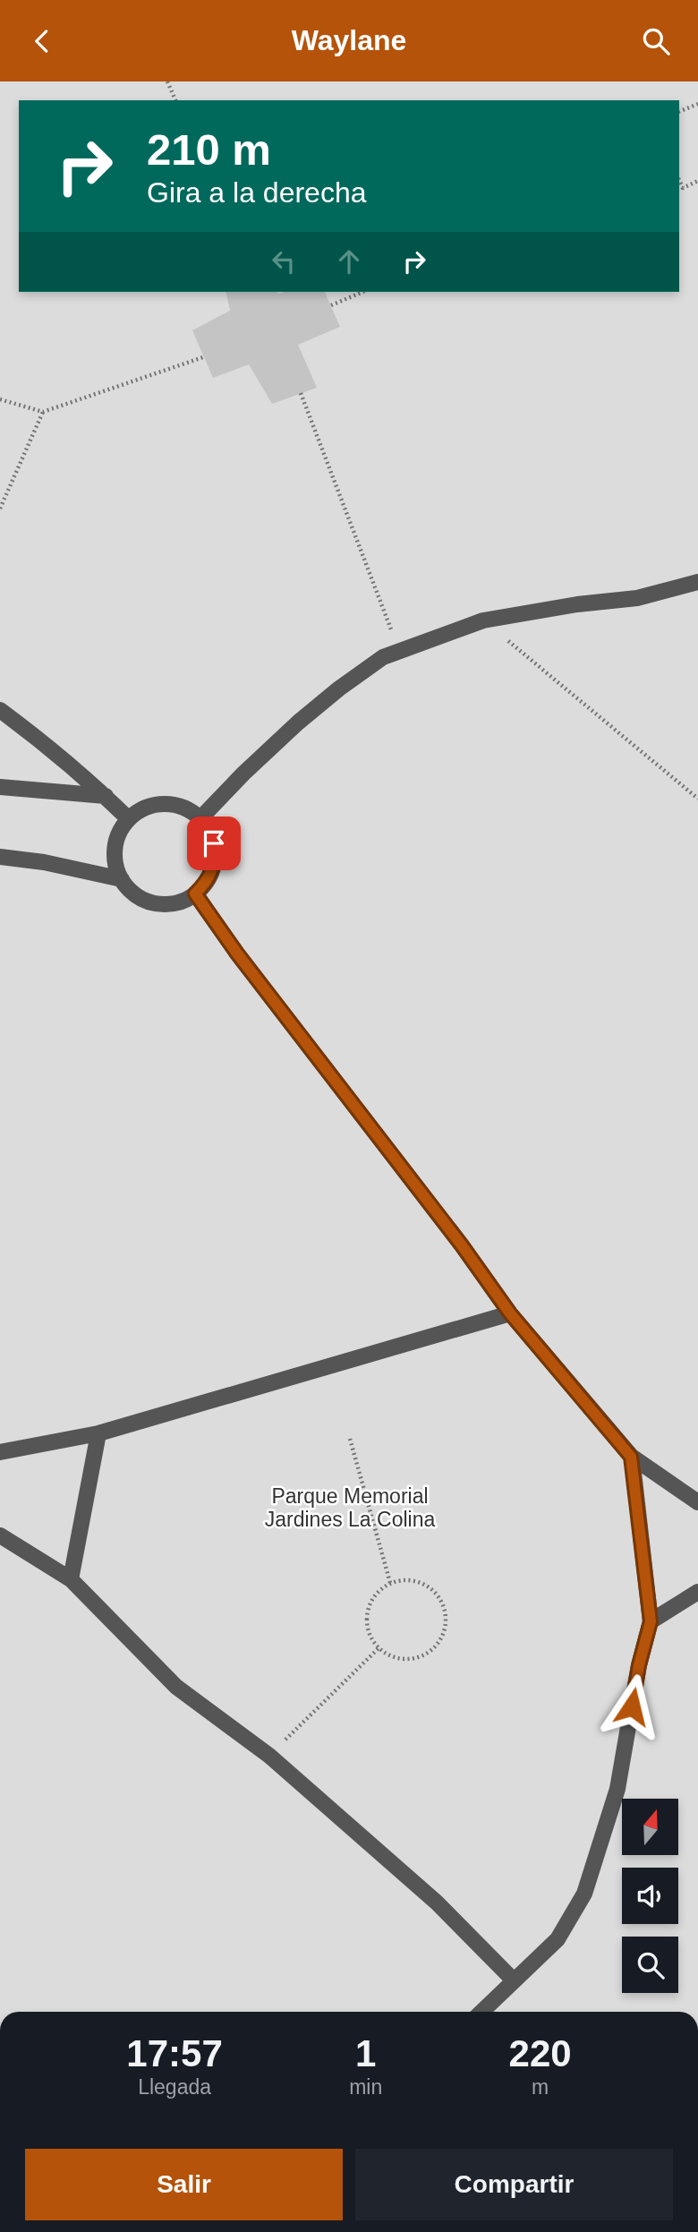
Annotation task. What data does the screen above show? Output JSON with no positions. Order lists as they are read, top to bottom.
{
  "parks": ["Parque Memorial Jardines La Colina"],
  "north": "top",
  "page": {
    "header": "Waylane",
    "turn": ["210 m", "Gira a la derecha"],
    "eta": [
      "17:57",
      "Llegada",
      "1",
      "min",
      "220",
      "m"
    ],
    "buttons": ["Salir", "Compartir"]
  }
}
